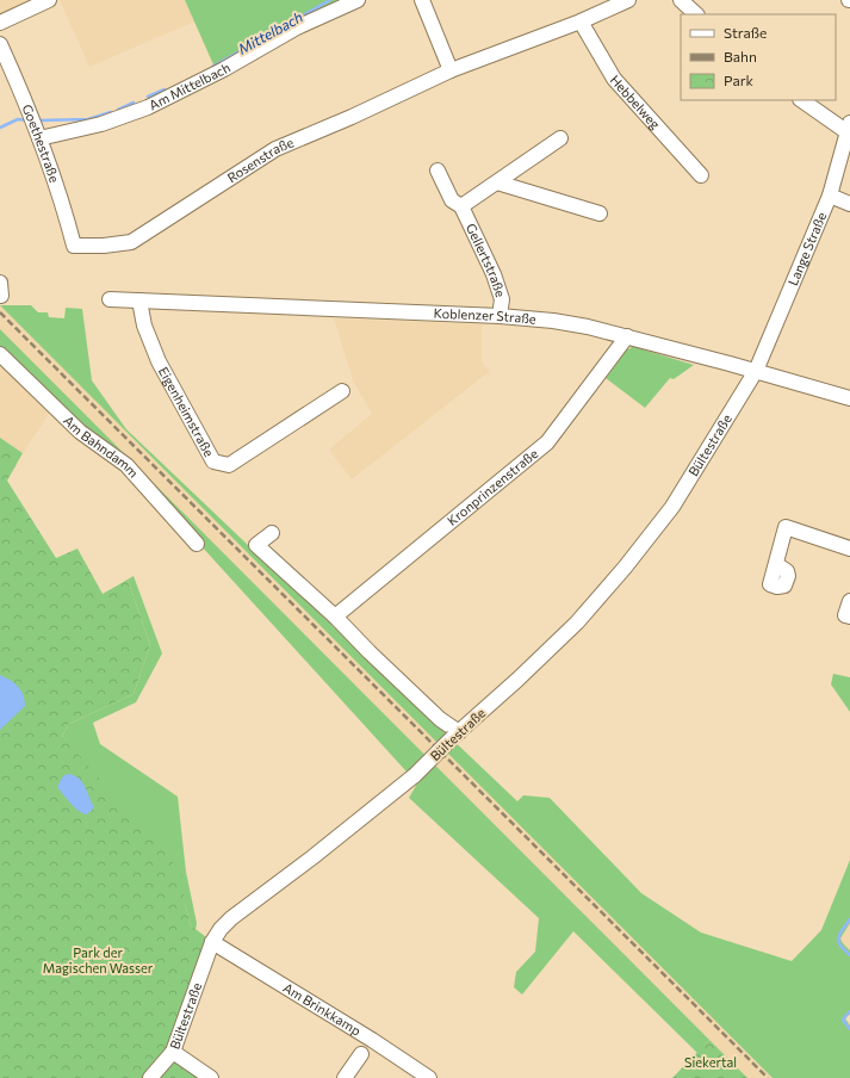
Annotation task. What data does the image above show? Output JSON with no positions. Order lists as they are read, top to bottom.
{
  "streets": {
    "street": [
      "Am Mittelbach",
      "Hebbelweg",
      "Goethestraße",
      "Rosenstraße",
      "Lange Straße",
      "Gellertstraße",
      "Koblenzer Straße",
      "Eigenheimstraße",
      "Bültestraße",
      "Am Bahndamm",
      "Kronprinzenstraße",
      "Am Brinkkamp"
    ]
  },
  "crossings": [
    ["Am Mittelbach", "Goethestraße"],
    ["Hebbelweg", "Rosenstraße"],
    ["Goethestraße", "Rosenstraße"],
    ["Lange Straße", "Koblenzer Straße"],
    ["Lange Straße", "Bültestraße"],
    ["Gellertstraße", "Koblenzer Straße"],
    ["Koblenzer Straße", "Eigenheimstraße"],
    ["Koblenzer Straße", "Bültestraße"],
    ["Koblenzer Straße", "Kronprinzenstraße"],
    ["Bültestraße", "Am Brinkkamp"]
  ],
  "water": ["Mittelbach"],
  "parks": ["Park der Magischen Wasser", "Siekertal"],
  "legend": ["Straße", "Bahn", "Park"]
}
